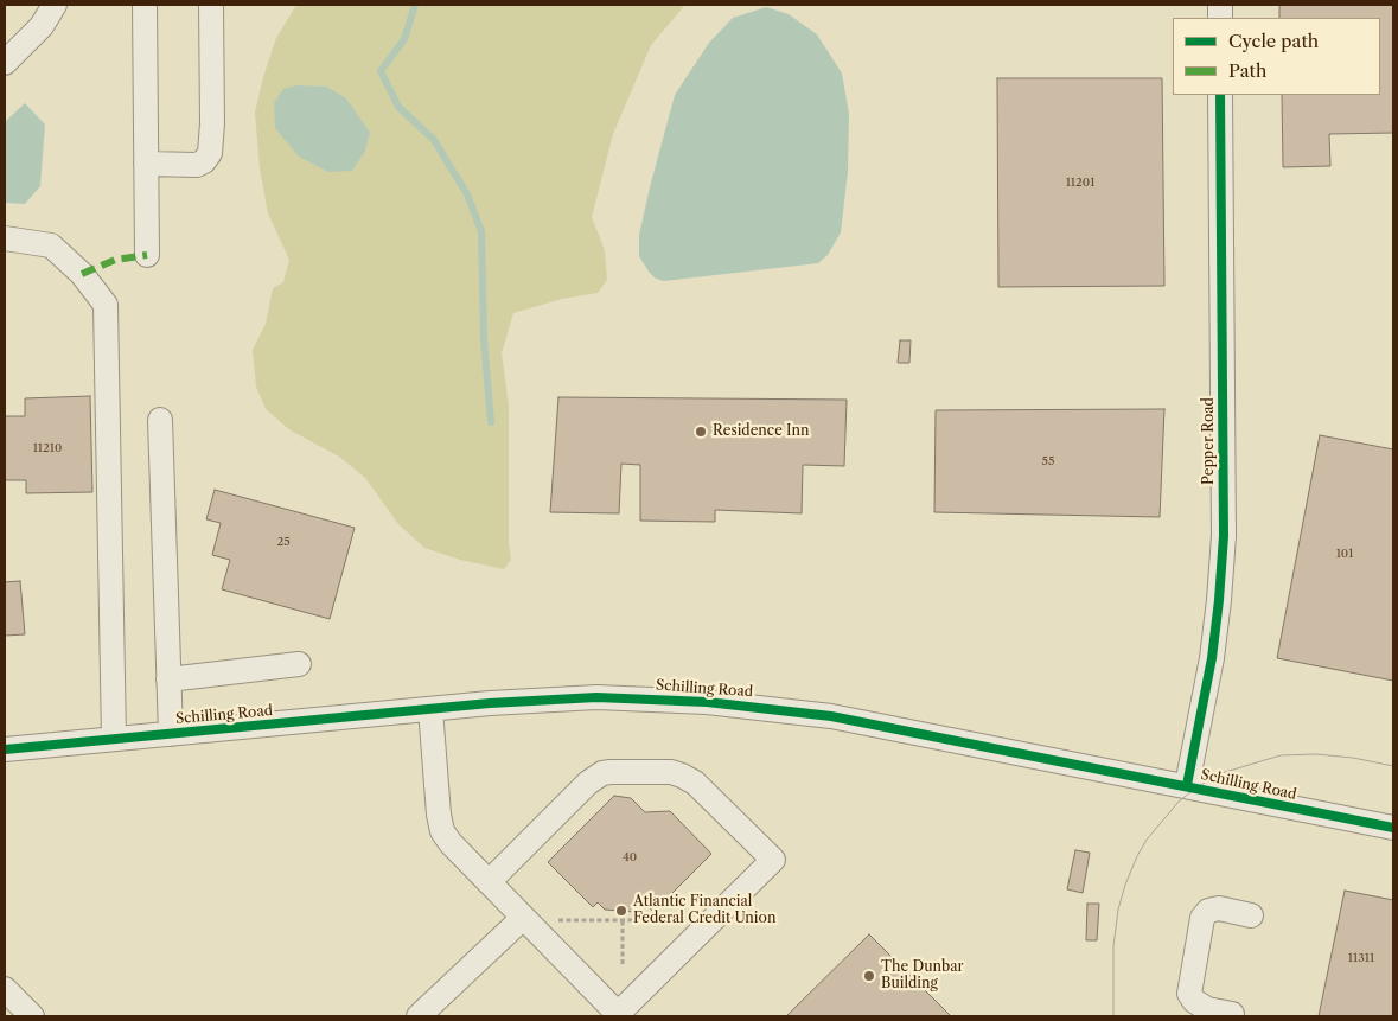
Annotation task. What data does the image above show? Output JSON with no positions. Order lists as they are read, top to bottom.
{
  "streets": {
    "street": ["Pepper Road", "Schilling Road"]
  },
  "crossings": [
    ["Pepper Road", "Schilling Road"]
  ],
  "places": ["Residence Inn", "Atlantic Financial Federal Credit Union", "The Dunbar Building"],
  "house_numbers": [
    "11201",
    "11210",
    "55",
    "25",
    "101",
    "40",
    "11311"
  ],
  "legend": ["Cycle path", "Path"]
}
